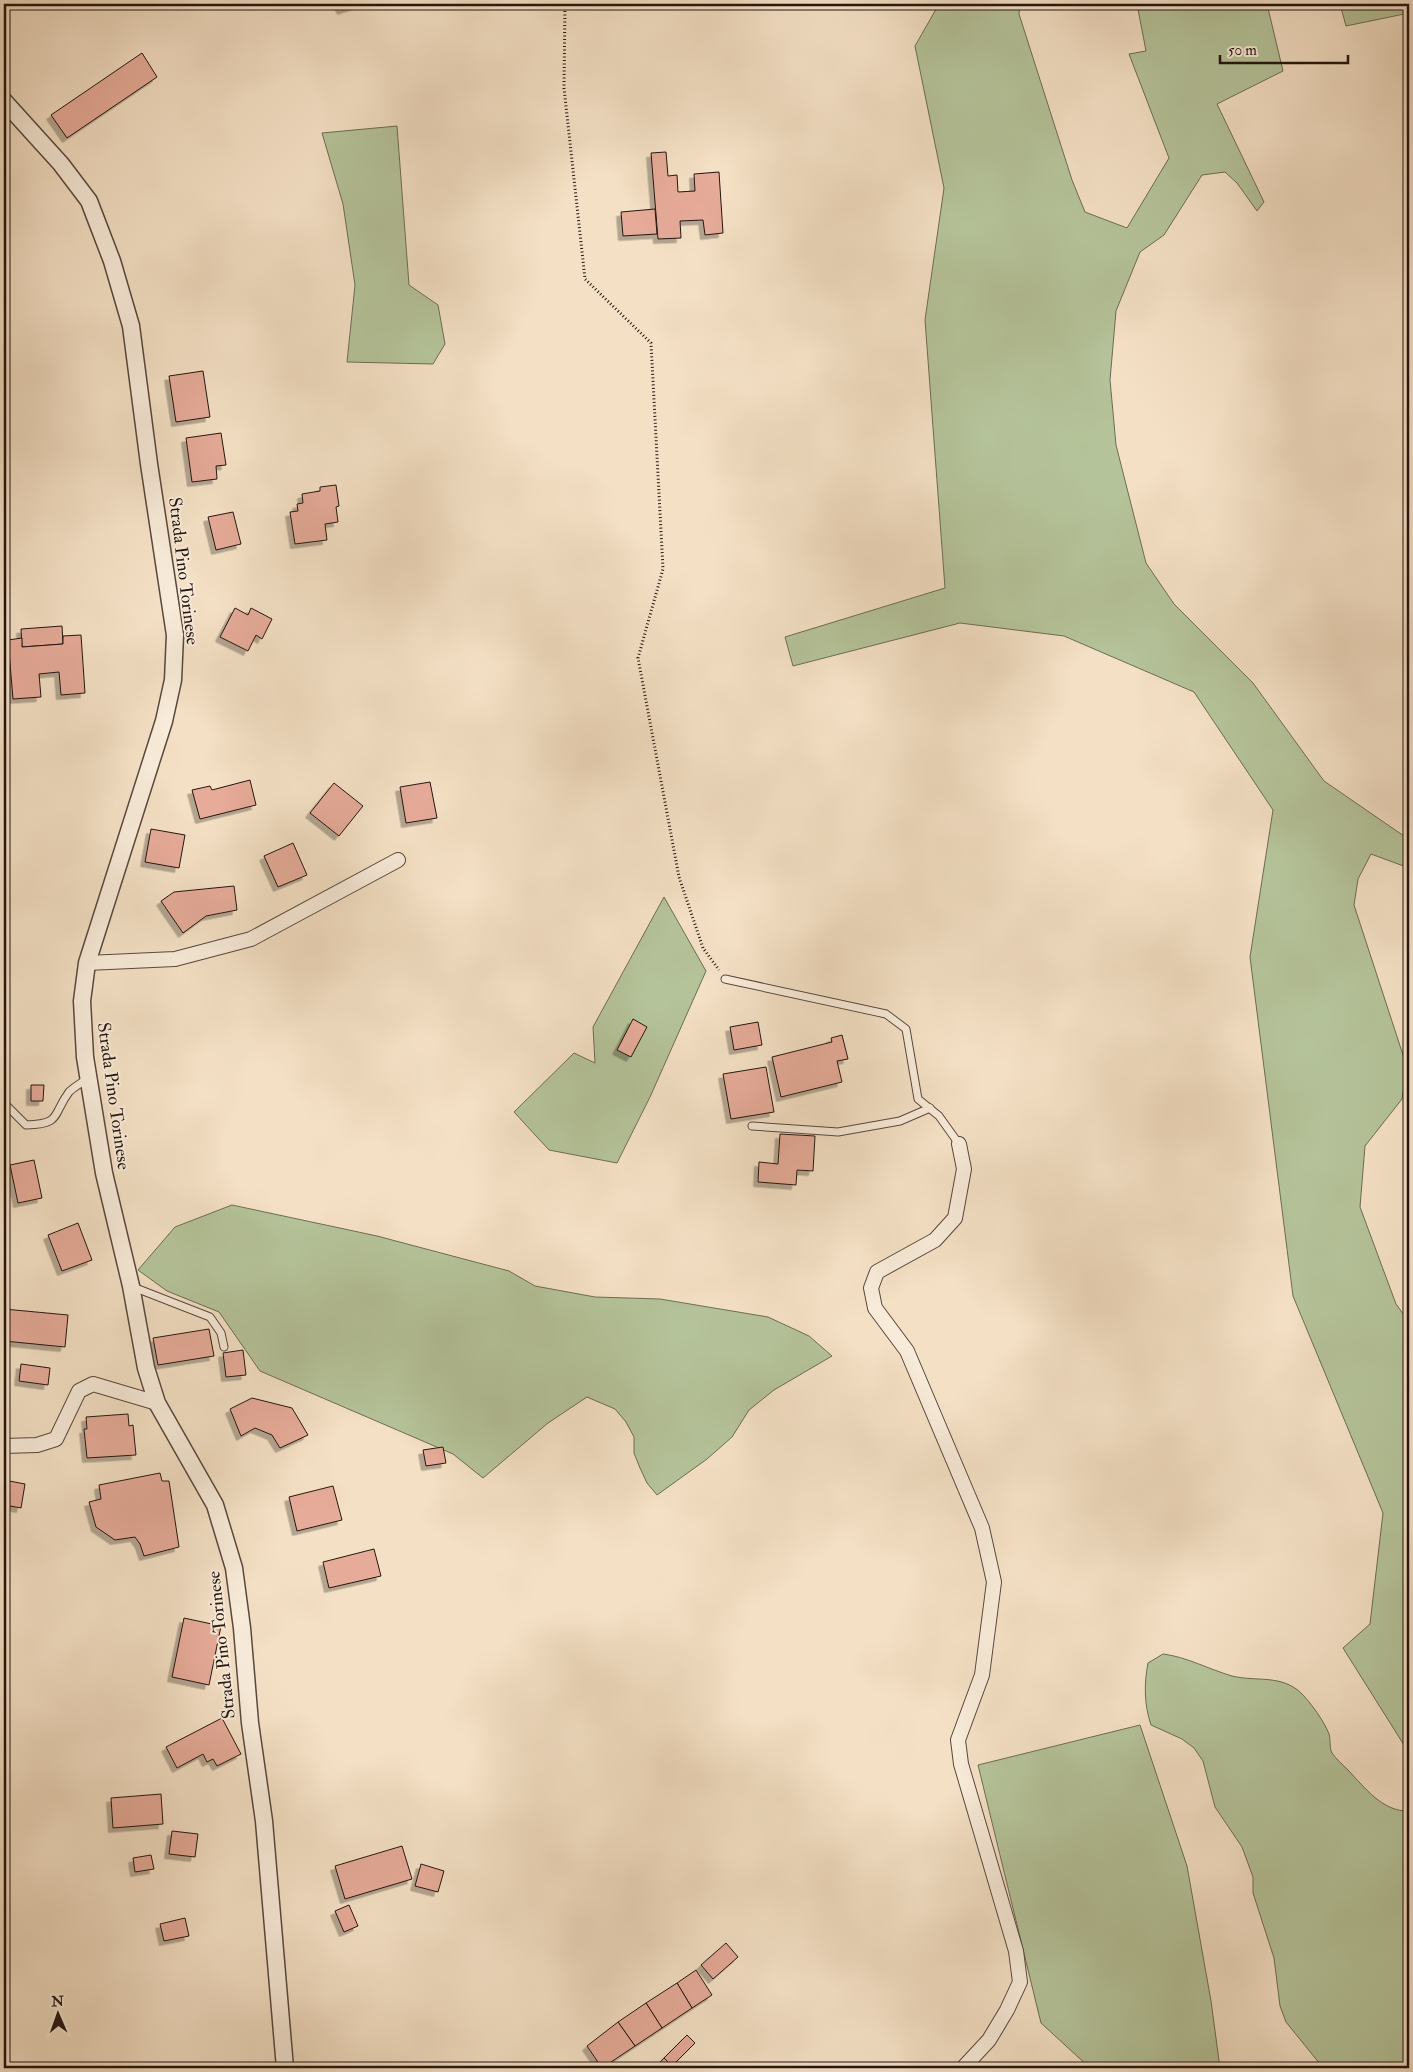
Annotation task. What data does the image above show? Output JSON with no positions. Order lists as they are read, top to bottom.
{
  "streets": {
    "street": ["Strada Pino Torinese"]
  },
  "scale_bar": "50 m",
  "north": "top"
}
